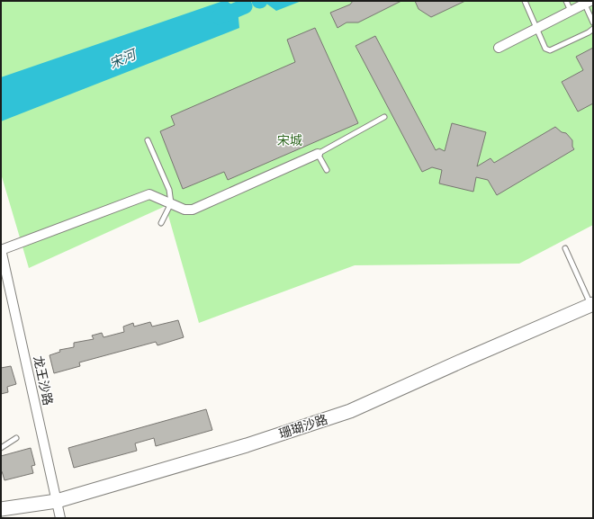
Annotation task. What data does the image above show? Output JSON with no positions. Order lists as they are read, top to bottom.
{
  "streets": {
    "street": ["龙王沙路", "珊瑚沙路"]
  },
  "crossings": [
    ["龙王沙路", "珊瑚沙路"]
  ],
  "water": ["宋河"],
  "parks": ["宋城"]
}
